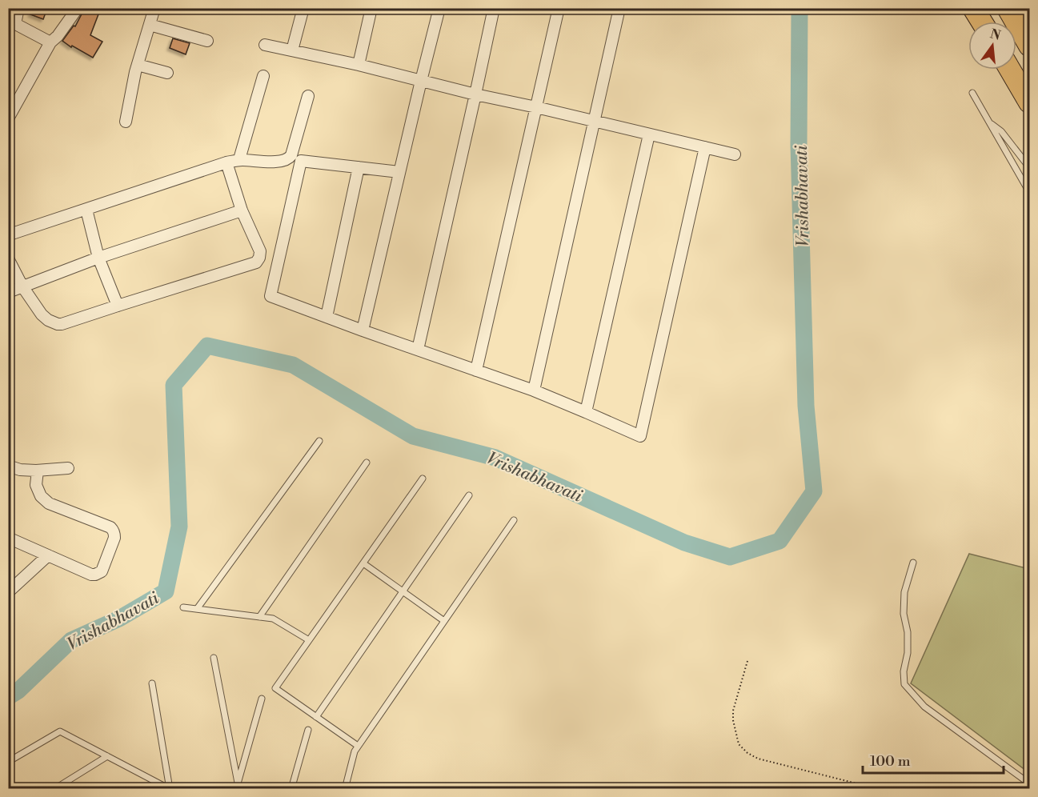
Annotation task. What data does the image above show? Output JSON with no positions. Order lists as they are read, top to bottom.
{
  "water": ["Vrishabhavati"],
  "scale_bar": "100 m",
  "north": "top"
}
